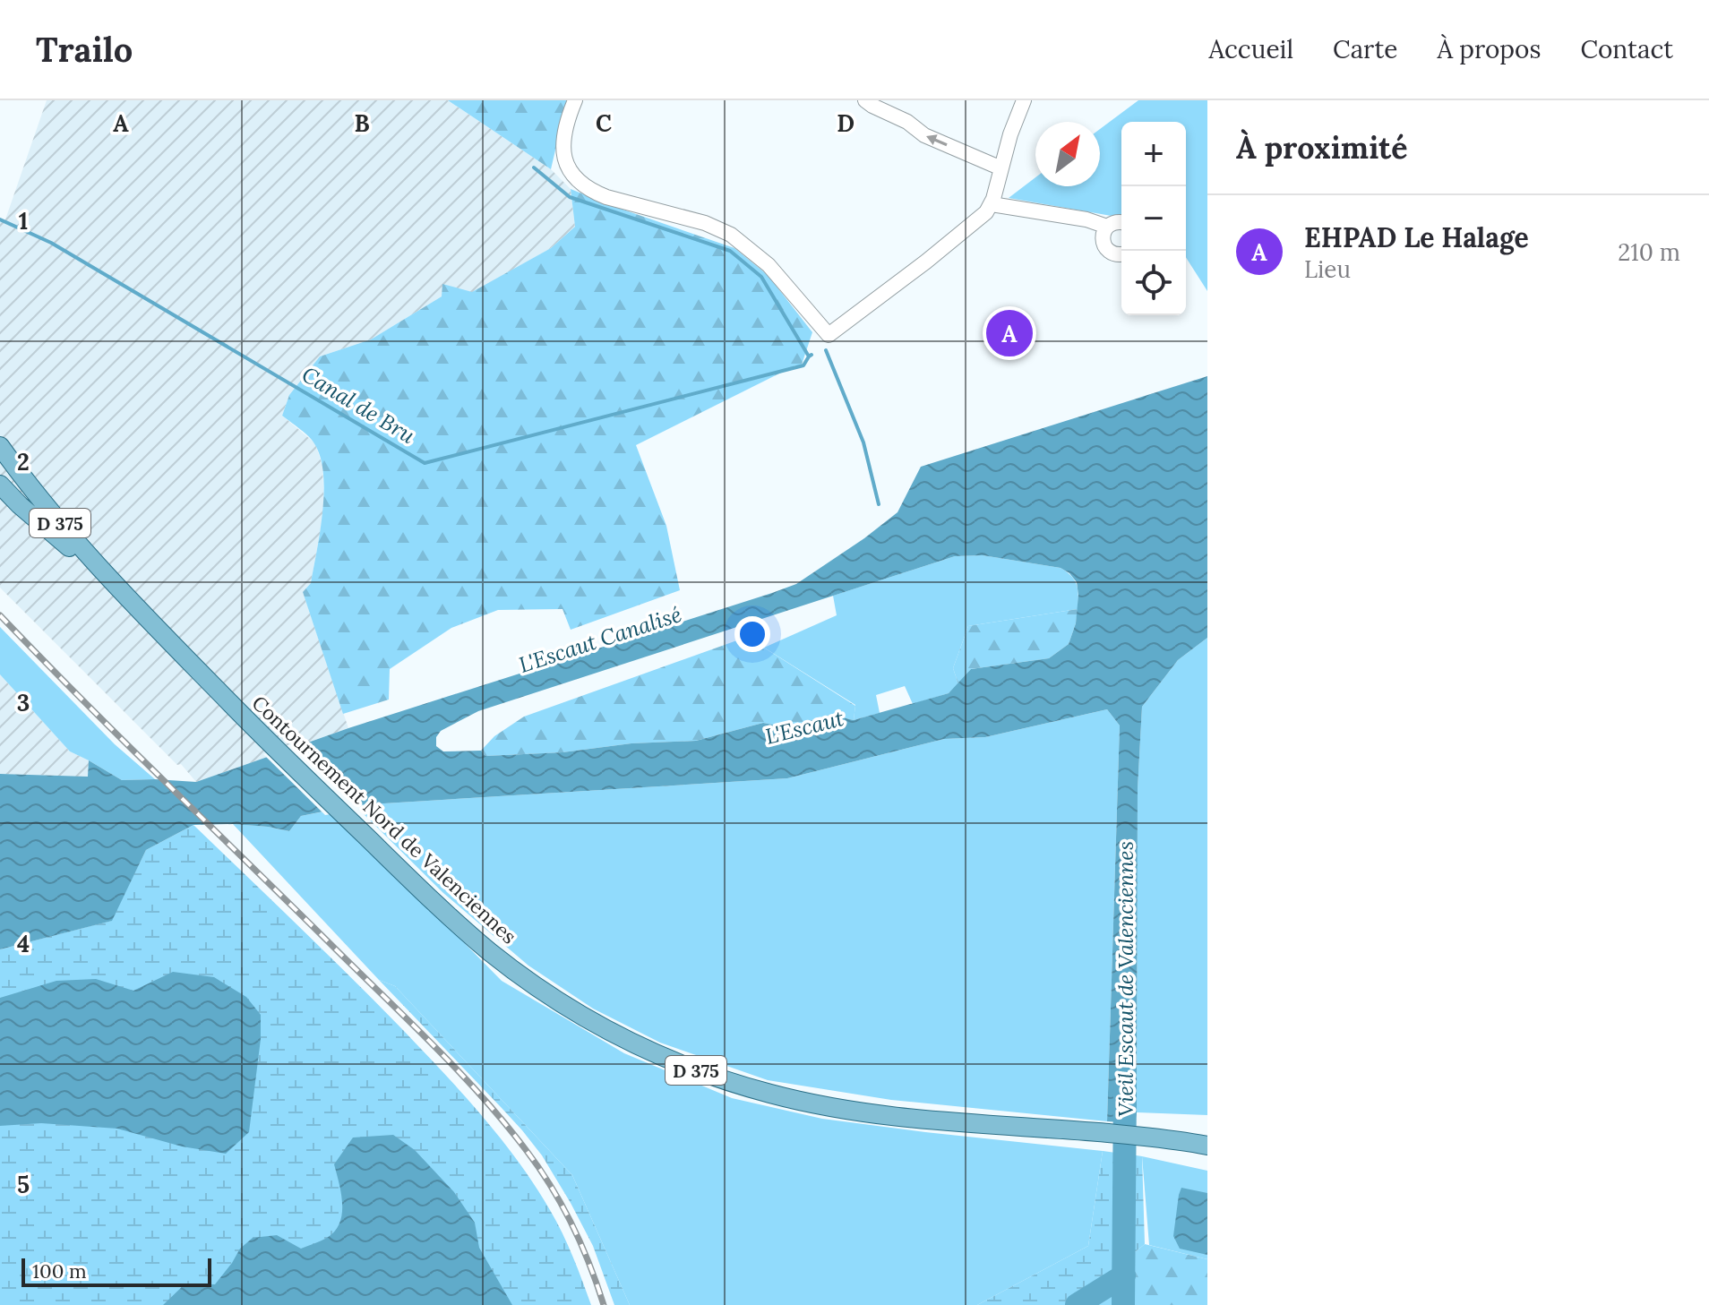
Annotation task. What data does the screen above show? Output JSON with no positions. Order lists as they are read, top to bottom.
{
  "streets": {
    "main road": ["D 375", "Contournement Nord de Valenciennes"]
  },
  "water": [
    "Canal de Bru",
    "L'Escaut Canalisé",
    "L'Escaut",
    "Vieil Escaut de Valenciennes"
  ],
  "scale_bar": "100 m",
  "north": "top right",
  "page": {
    "header": "Trailo",
    "nav": [
      "Accueil",
      "Carte",
      "À propos",
      "Contact"
    ],
    "heading": "À proximité",
    "map_buttons": ["+", "−"],
    "list": [
      {
        "mark": "A",
        "name": "EHPAD Le Halage",
        "note": "Lieu",
        "value": "210 m"
      }
    ],
    "pins": "A",
    "scale": "100 m"
  },
  "grid": {
    "columns": [
      "A",
      "B",
      "C",
      "D"
    ],
    "rows": [
      "1",
      "2",
      "3",
      "4",
      "5"
    ]
  }
}
